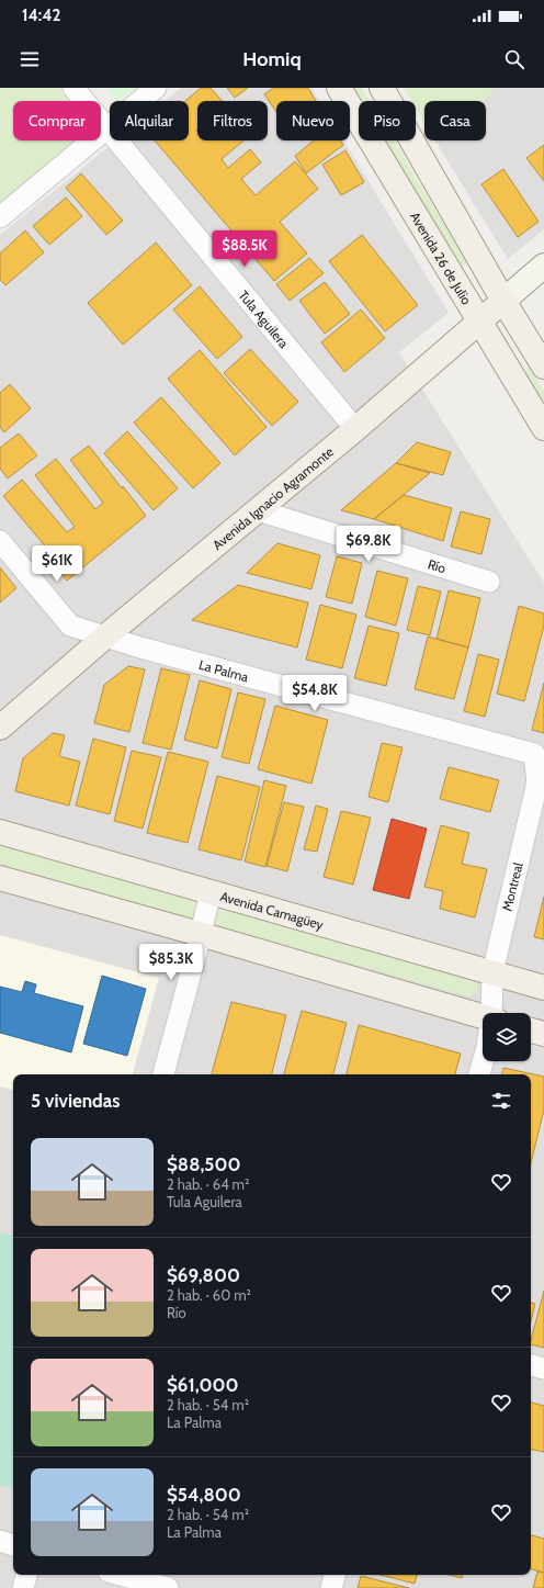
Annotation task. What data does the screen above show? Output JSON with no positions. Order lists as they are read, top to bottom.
{
  "streets": {
    "main road": ["Avenida 26 de Julio", "Avenida Ignacio Agramonte", "Avenida Camagüey"],
    "street": [
      "Tula Aguilera",
      "Río",
      "La Palma",
      "Montreal"
    ]
  },
  "crossings": [
    ["Avenida 26 de Julio", "Avenida Ignacio Agramonte"],
    ["Tula Aguilera", "Avenida Ignacio Agramonte"],
    ["Avenida Ignacio Agramonte", "Río"],
    ["Avenida Ignacio Agramonte", "La Palma"],
    ["La Palma", "Montreal"],
    ["Montreal", "Avenida Camagüey"]
  ],
  "page": {
    "status": "14:42",
    "header": "Homiq",
    "chip": [
      "Comprar",
      "Alquilar",
      "Filtros",
      "Nuevo",
      "Piso",
      "Casa"
    ],
    "price": [
      "$88.5K",
      "$69.8K",
      "$61K",
      "$54.8K",
      "$85.3K"
    ],
    "heading": "5 viviendas",
    "list": [
      {
        "name": "$88,500",
        "note": "2 hab. · 64 m² · Tula Aguilera"
      },
      {
        "name": "$69,800",
        "note": "2 hab. · 60 m² · Río"
      },
      {
        "name": "$61,000",
        "note": "2 hab. · 54 m² · La Palma"
      },
      {
        "name": "$54,800",
        "note": "2 hab. · 54 m² · La Palma"
      }
    ]
  }
}
